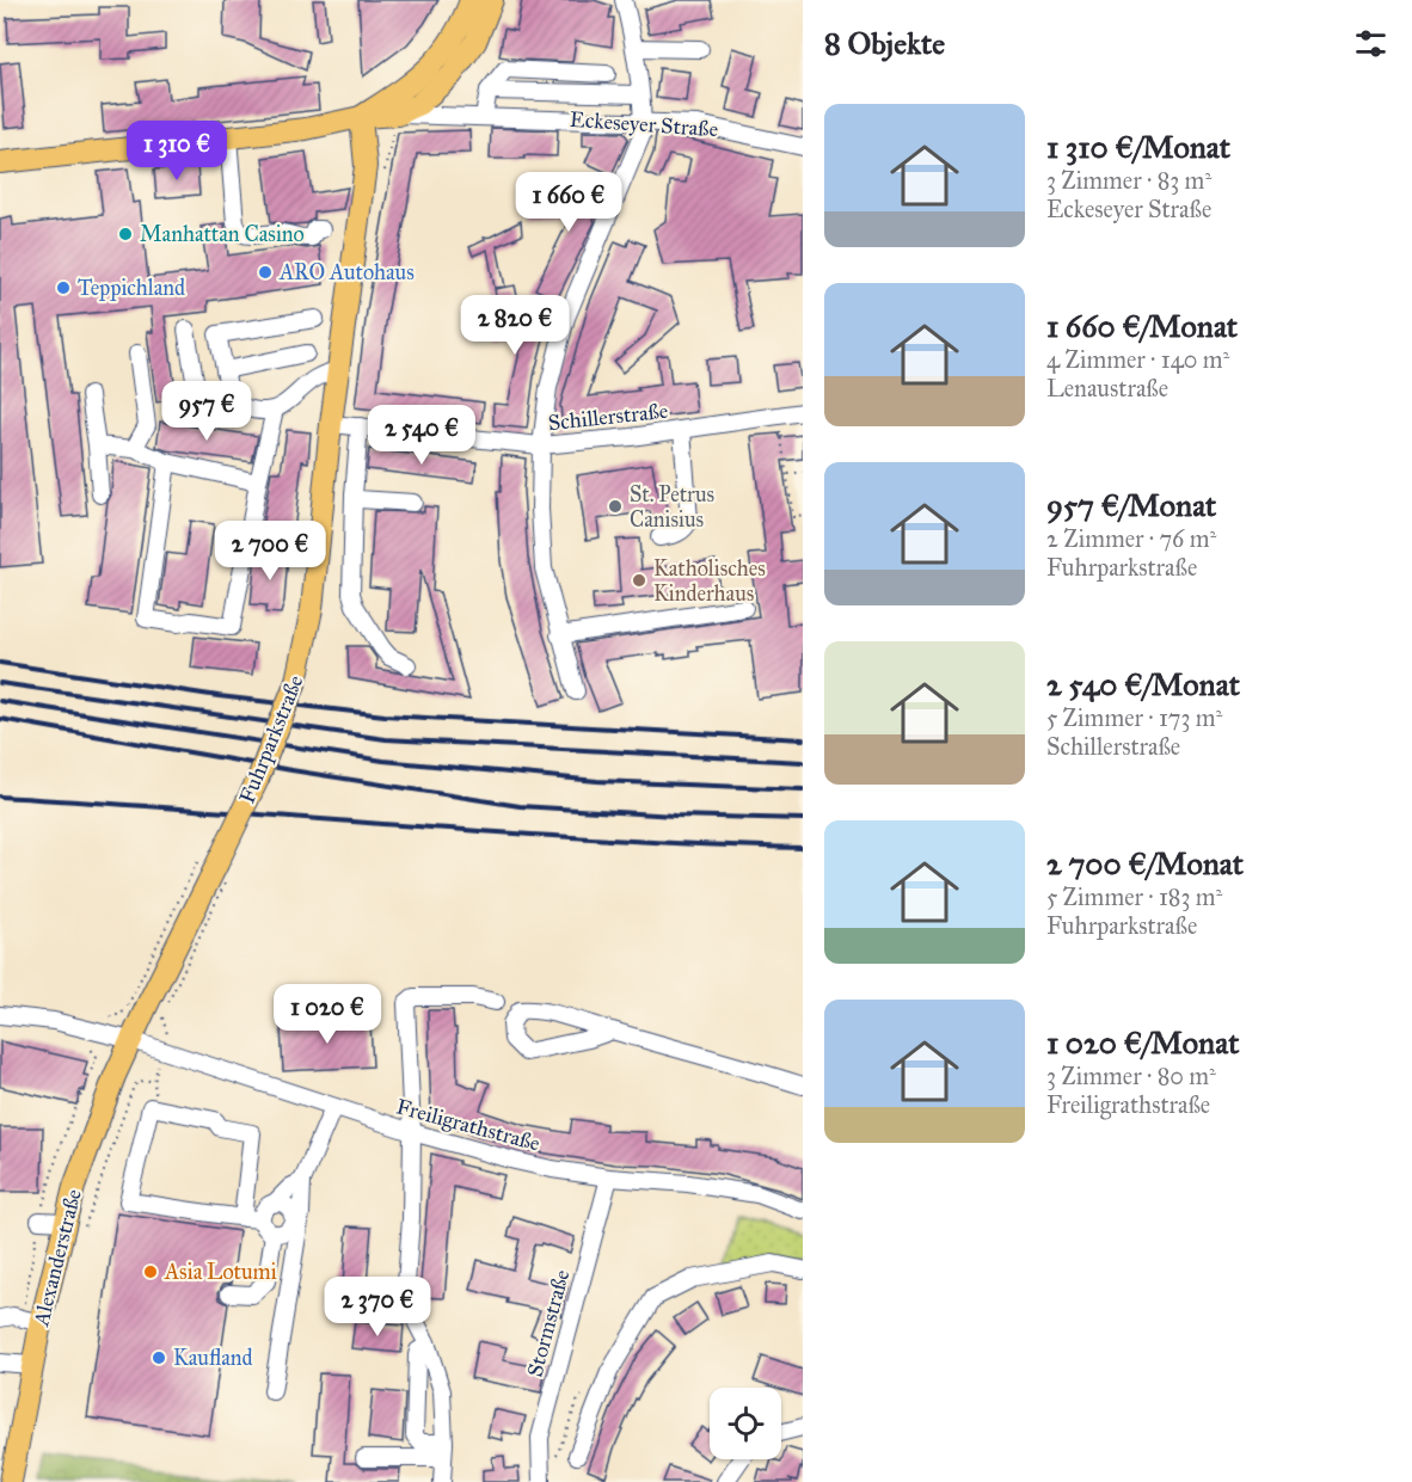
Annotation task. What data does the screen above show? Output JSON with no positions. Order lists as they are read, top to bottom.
{
  "streets": {
    "main road": ["Fuhrparkstraße", "Alexanderstraße"],
    "street": [
      "Eckeseyer Straße",
      "Schillerstraße",
      "Freiligrathstraße",
      "Stormstraße"
    ]
  },
  "crossings": [
    ["Schillerstraße", "Fuhrparkstraße"],
    ["Fuhrparkstraße", "Freiligrathstraße"],
    ["Fuhrparkstraße", "Alexanderstraße"],
    ["Freiligrathstraße", "Alexanderstraße"],
    ["Freiligrathstraße", "Stormstraße"]
  ],
  "places": [
    "Manhattan Casino",
    "ARO Autohaus",
    "Teppichland",
    "St. Petrus Canisius",
    "Katholisches Kinderhaus",
    "Asia Lotumi",
    "Kaufland"
  ],
  "page": {
    "heading": "8 Objekte",
    "list": [
      {
        "name": "1 310 €/Monat",
        "note": "3 Zimmer · 83 m² · Eckeseyer Straße"
      },
      {
        "name": "1 660 €/Monat",
        "note": "4 Zimmer · 140 m² · Lenaustraße"
      },
      {
        "name": "957 €/Monat",
        "note": "2 Zimmer · 76 m² · Fuhrparkstraße"
      },
      {
        "name": "2 540 €/Monat",
        "note": "5 Zimmer · 173 m² · Schillerstraße"
      },
      {
        "name": "2 700 €/Monat",
        "note": "5 Zimmer · 183 m² · Fuhrparkstraße"
      },
      {
        "name": "1 020 €/Monat",
        "note": "3 Zimmer · 80 m² · Freiligrathstraße"
      }
    ],
    "price": [
      "1 310 €",
      "1 660 €",
      "2 820 €",
      "957 €",
      "2 540 €",
      "2 700 €",
      "1 020 €",
      "2 370 €"
    ]
  }
}
